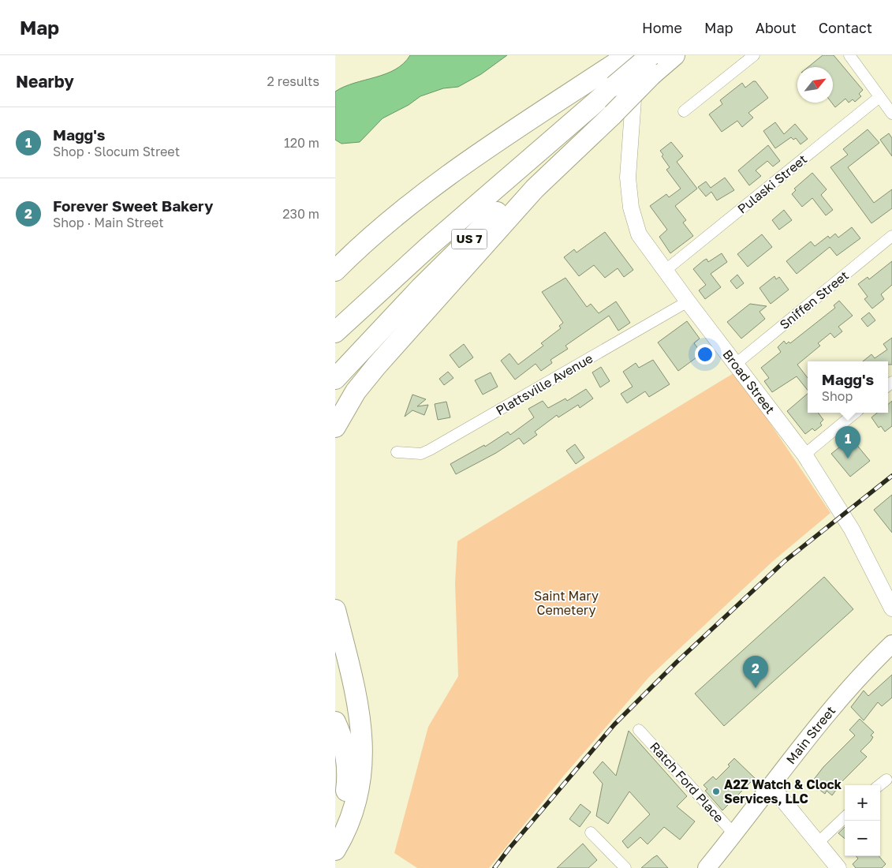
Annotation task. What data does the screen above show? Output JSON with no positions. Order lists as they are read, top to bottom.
{
  "streets": {
    "highway": ["US 7"],
    "main road": ["Main Street"],
    "street": [
      "Pulaski Street",
      "Sniffen Street",
      "Broad Street",
      "Plattsville Avenue",
      "Ratch Ford Place"
    ]
  },
  "crossings": [
    ["Pulaski Street", "Broad Street"],
    ["Sniffen Street", "Broad Street"],
    ["Broad Street", "Plattsville Avenue"],
    ["Main Street", "Ratch Ford Place"]
  ],
  "parks": ["Saint Mary Cemetery"],
  "places": ["A2Z Watch & Clock Services, LLC"],
  "north": "top right",
  "page": {
    "header": "Map",
    "nav": [
      "Home",
      "Map",
      "About",
      "Contact"
    ],
    "heading": ["Nearby", "2 results"],
    "list": [
      {
        "mark": "1",
        "name": "Magg's",
        "note": "Shop · Slocum Street",
        "value": "120 m"
      },
      {
        "mark": "2",
        "name": "Forever Sweet Bakery",
        "note": "Shop · Main Street",
        "value": "230 m"
      }
    ],
    "popup": ["Magg's", "Shop"],
    "pins": ["1", "2"],
    "map_buttons": ["+", "−"]
  }
}
